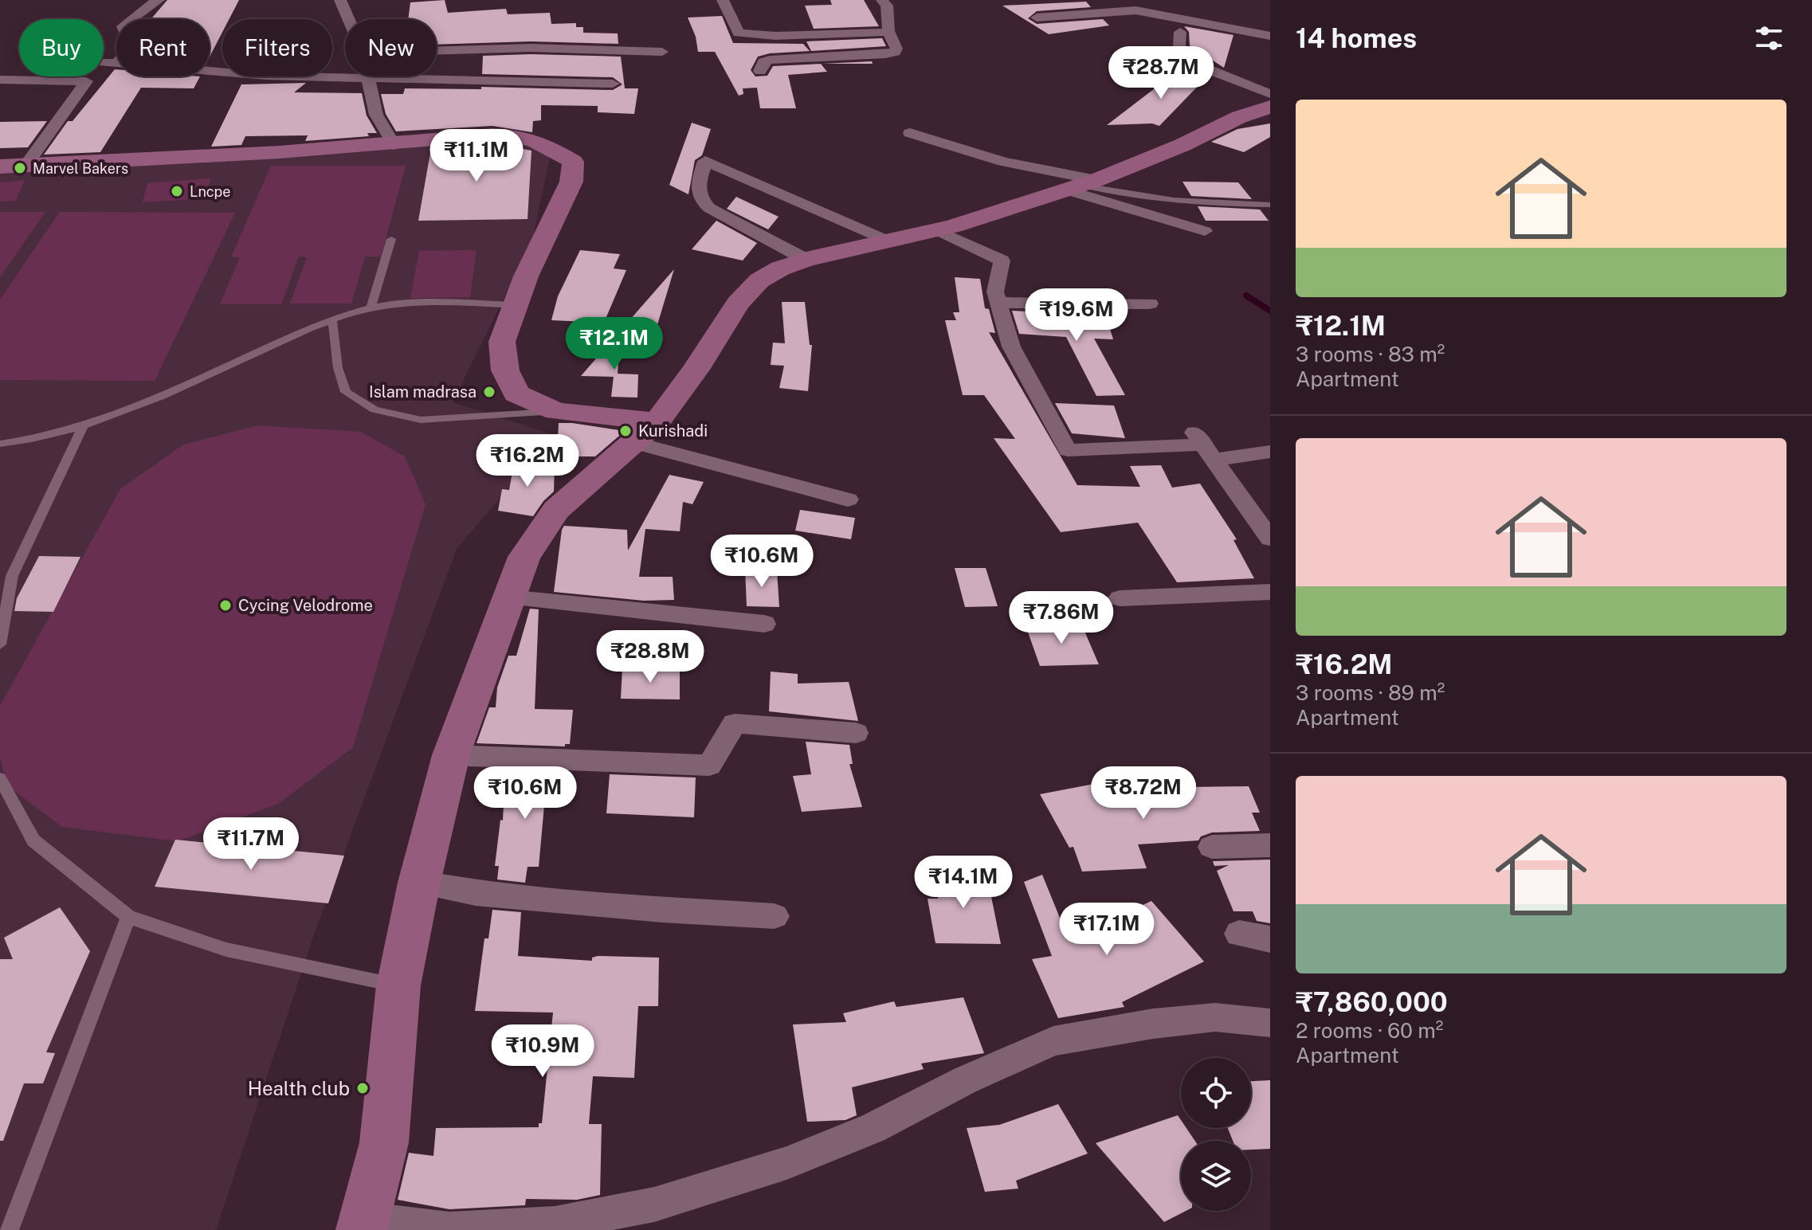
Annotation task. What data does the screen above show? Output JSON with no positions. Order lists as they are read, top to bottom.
{
  "places": [
    "Marvel Bakers",
    "Lncpe",
    "Islam madrasa",
    "Kurishadi",
    "Cycing Velodrome",
    "Health club"
  ],
  "page": {
    "heading": "14 homes",
    "chip": [
      "Buy",
      "Rent",
      "Filters",
      "New"
    ],
    "price": [
      "₹28.7M",
      "₹11.1M",
      "₹19.6M",
      "₹12.1M",
      "₹16.2M",
      "₹10.6M",
      "₹7.86M",
      "₹28.8M",
      "₹10.6M",
      "₹8.72M",
      "₹11.7M",
      "₹14.1M",
      "₹17.1M",
      "₹10.9M"
    ],
    "list": [
      {
        "name": "₹12.1M",
        "note": "3 rooms · 83 m² · Apartment"
      },
      {
        "name": "₹16.2M",
        "note": "3 rooms · 89 m² · Apartment"
      },
      {
        "name": "₹7,860,000",
        "note": "2 rooms · 60 m² · Apartment"
      }
    ]
  }
}
